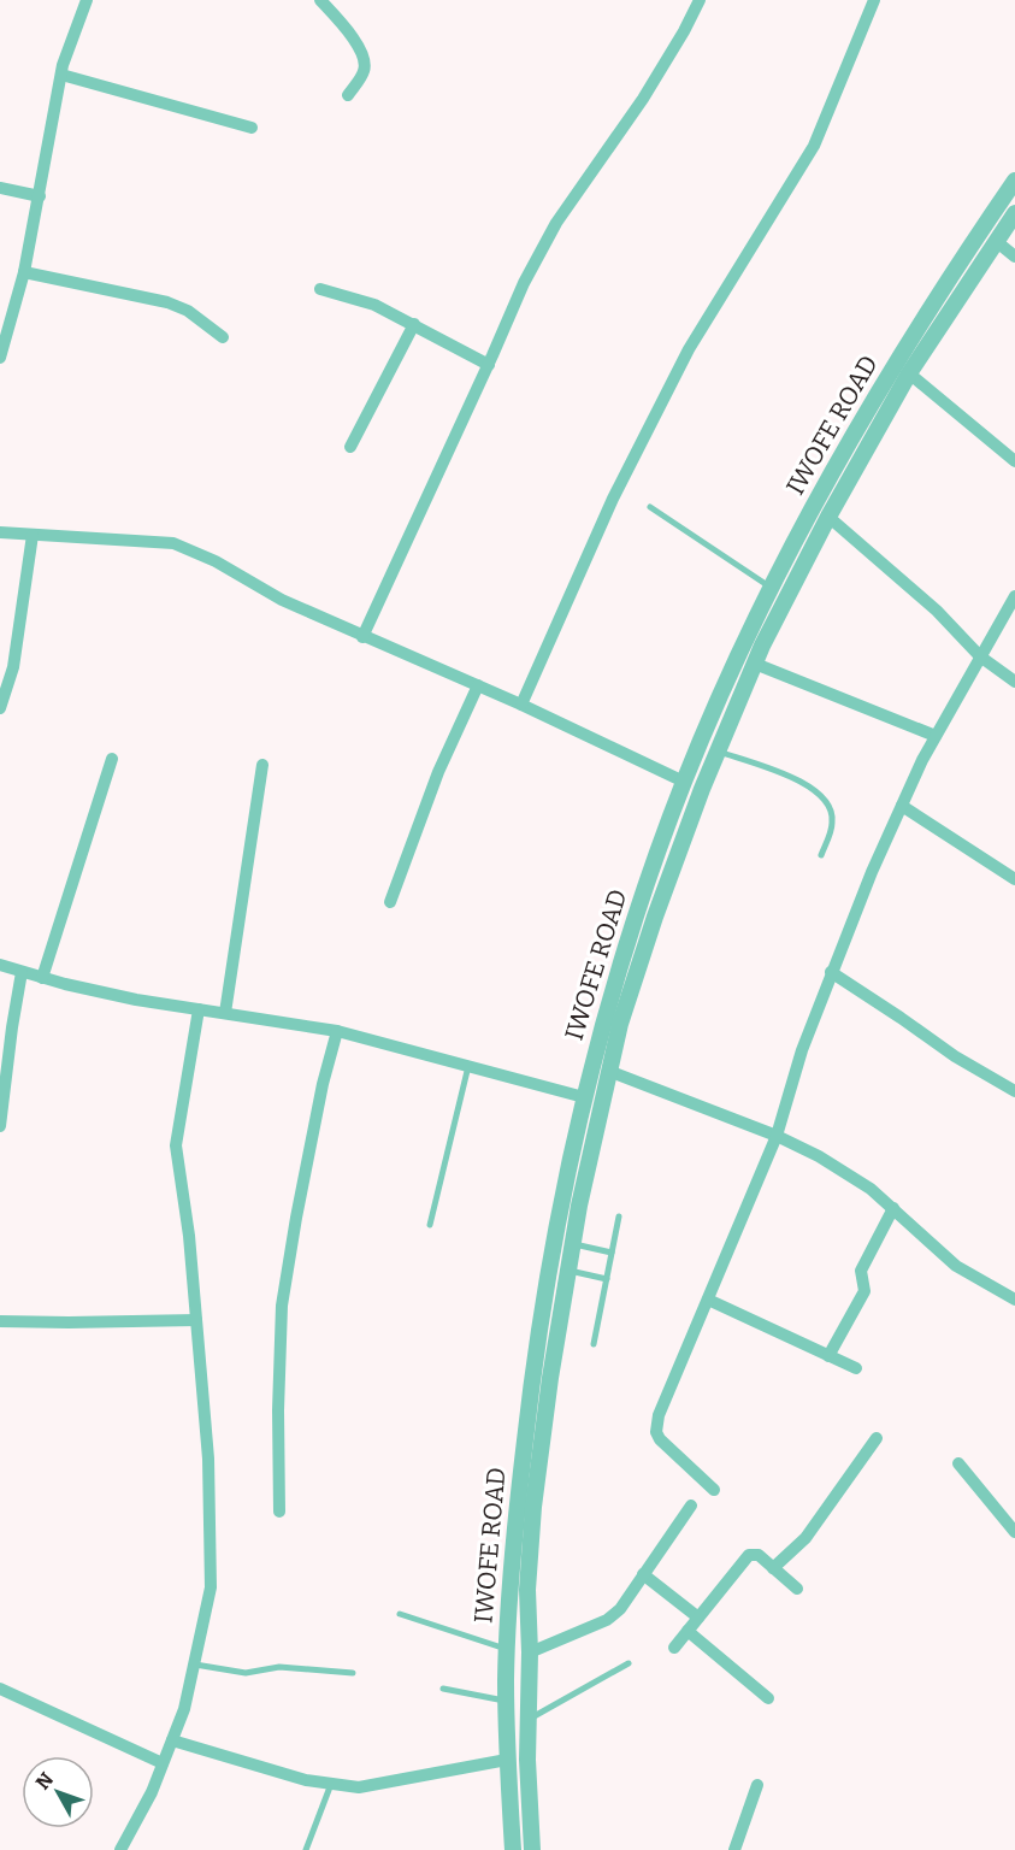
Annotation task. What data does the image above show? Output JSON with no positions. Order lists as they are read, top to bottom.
{
  "streets": {
    "street": ["IWOFE ROAD"]
  },
  "north": "top left"
}
